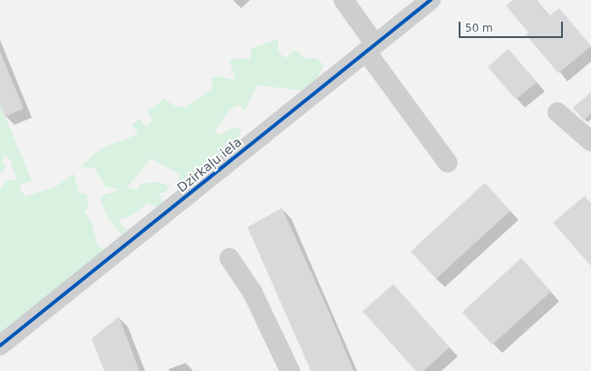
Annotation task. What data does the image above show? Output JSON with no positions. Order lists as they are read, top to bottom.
{
  "streets": {
    "street": ["Dzirkaļu iela"]
  },
  "scale_bar": "50 m"
}
